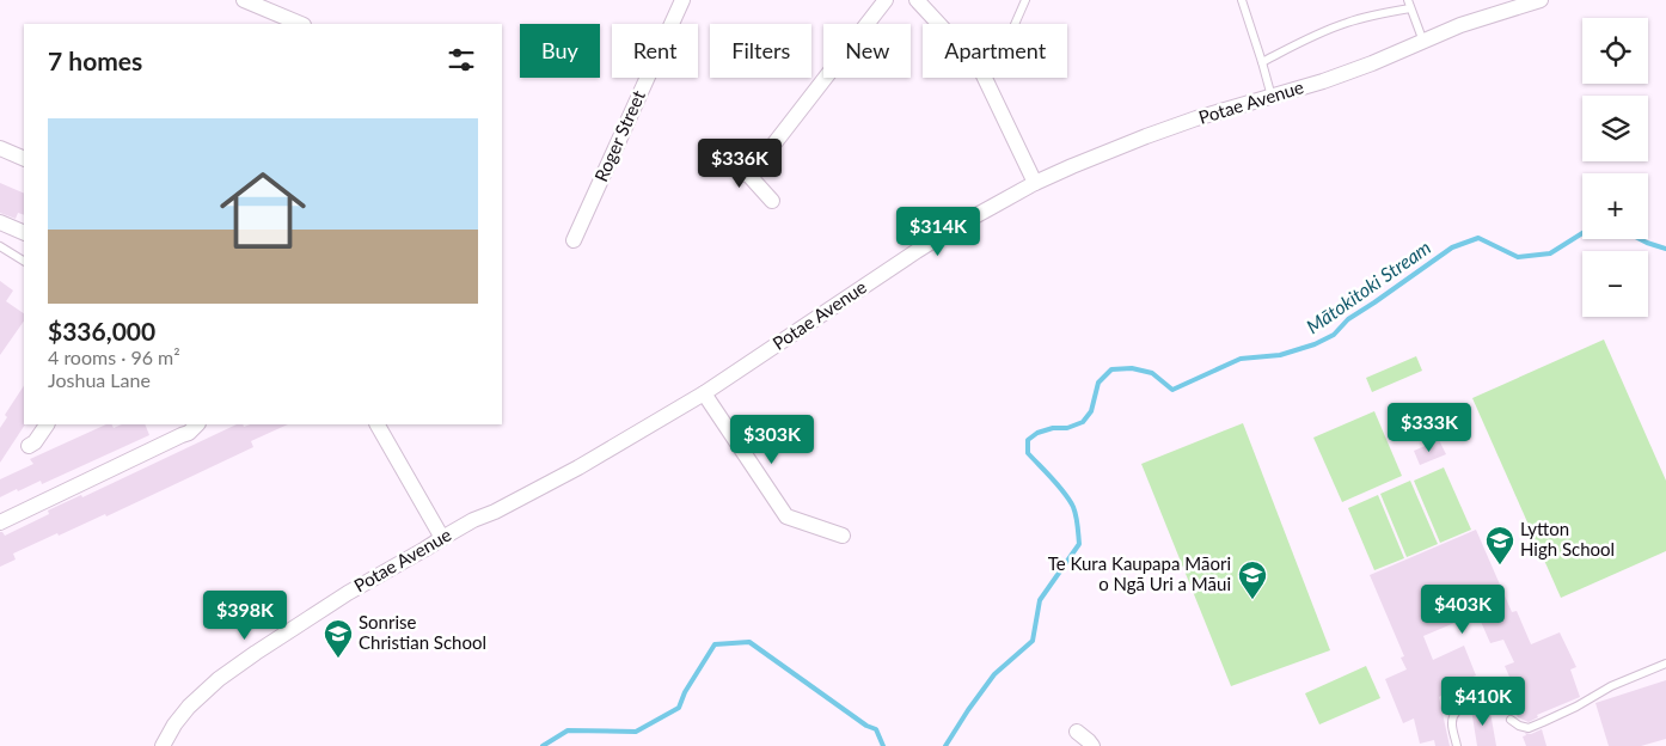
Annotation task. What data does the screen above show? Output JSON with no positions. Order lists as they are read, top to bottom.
{
  "streets": {
    "street": ["Potae Avenue", "Roger Street"]
  },
  "water": ["Mātokitoki Stream"],
  "places": {
    "school or university": ["Lytton High School", "Te Kura Kaupapa Māori o Ngā Uri a Māui", "Sonrise Christian School"]
  },
  "page": {
    "map_buttons": ["+", "−"],
    "chip": [
      "Buy",
      "Rent",
      "Filters",
      "New",
      "Apartment"
    ],
    "heading": "7 homes",
    "list": [
      {
        "name": "$336,000",
        "note": "4 rooms · 96 m² · Joshua Lane"
      }
    ],
    "price": [
      "$336K",
      "$314K",
      "$333K",
      "$303K",
      "$403K",
      "$398K",
      "$410K"
    ]
  }
}
